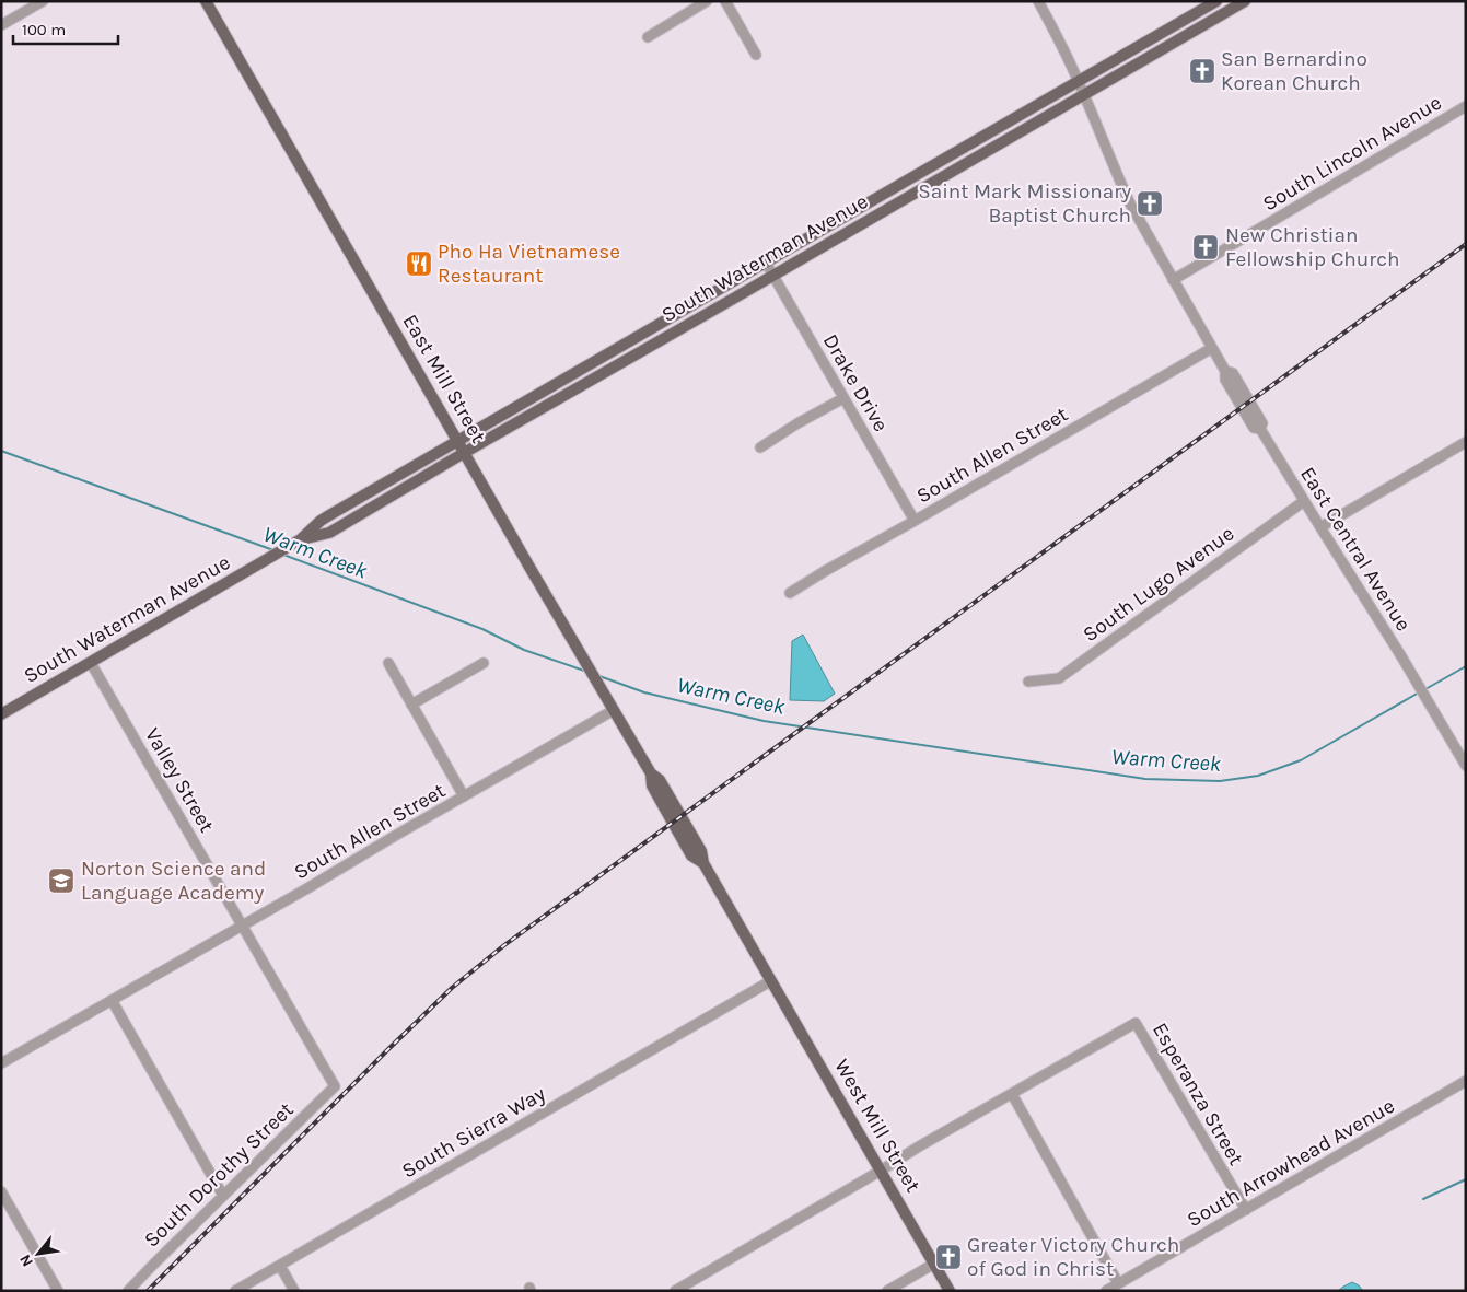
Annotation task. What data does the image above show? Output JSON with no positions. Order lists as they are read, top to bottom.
{
  "streets": {
    "main road": ["South Waterman Avenue", "East Mill Street", "West Mill Street"],
    "street": [
      "South Lincoln Avenue",
      "Drake Drive",
      "South Allen Street",
      "East Central Avenue",
      "South Lugo Avenue",
      "Valley Street",
      "Esperanza Street",
      "South Sierra Way",
      "South Arrowhead Avenue",
      "South Dorothy Street"
    ]
  },
  "crossings": [
    ["South Lincoln Avenue", "East Central Avenue"],
    ["South Waterman Avenue", "East Mill Street"],
    ["South Waterman Avenue", "Drake Drive"],
    ["South Waterman Avenue", "East Central Avenue"],
    ["South Waterman Avenue", "Valley Street"],
    ["East Mill Street", "South Allen Street"],
    ["East Mill Street", "West Mill Street"],
    ["East Mill Street", "South Sierra Way"],
    ["Drake Drive", "South Allen Street"],
    ["South Allen Street", "East Central Avenue"],
    ["South Allen Street", "Valley Street"],
    ["East Central Avenue", "South Lugo Avenue"],
    ["Valley Street", "South Dorothy Street"],
    ["Esperanza Street", "South Arrowhead Avenue"],
    ["West Mill Street", "South Sierra Way"]
  ],
  "water": ["Warm Creek"],
  "places": {
    "church": [
      "San Bernardino Korean Church",
      "Saint Mark Missionary Baptist Church",
      "New Christian Fellowship Church",
      "Greater Victory Church of God in Christ"
    ],
    "restaurant": ["Pho Ha Vietnamese Restaurant"],
    "school or university": ["Norton Science and Language Academy"]
  },
  "scale_bar": "100 m",
  "north": "bottom left"
}
